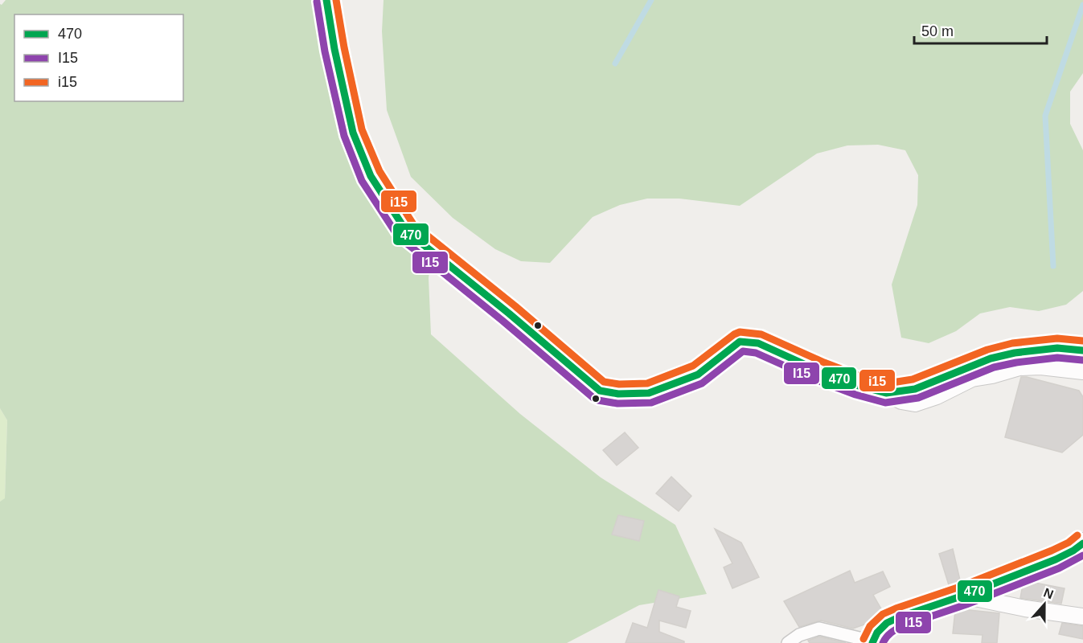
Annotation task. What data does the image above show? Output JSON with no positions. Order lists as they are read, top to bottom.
{
  "lines": ["transit line 470", "transit line i15", "transit line I15"],
  "legend": ["470", "I15", "i15"],
  "scale_bar": "50 m",
  "north": "top"
}
